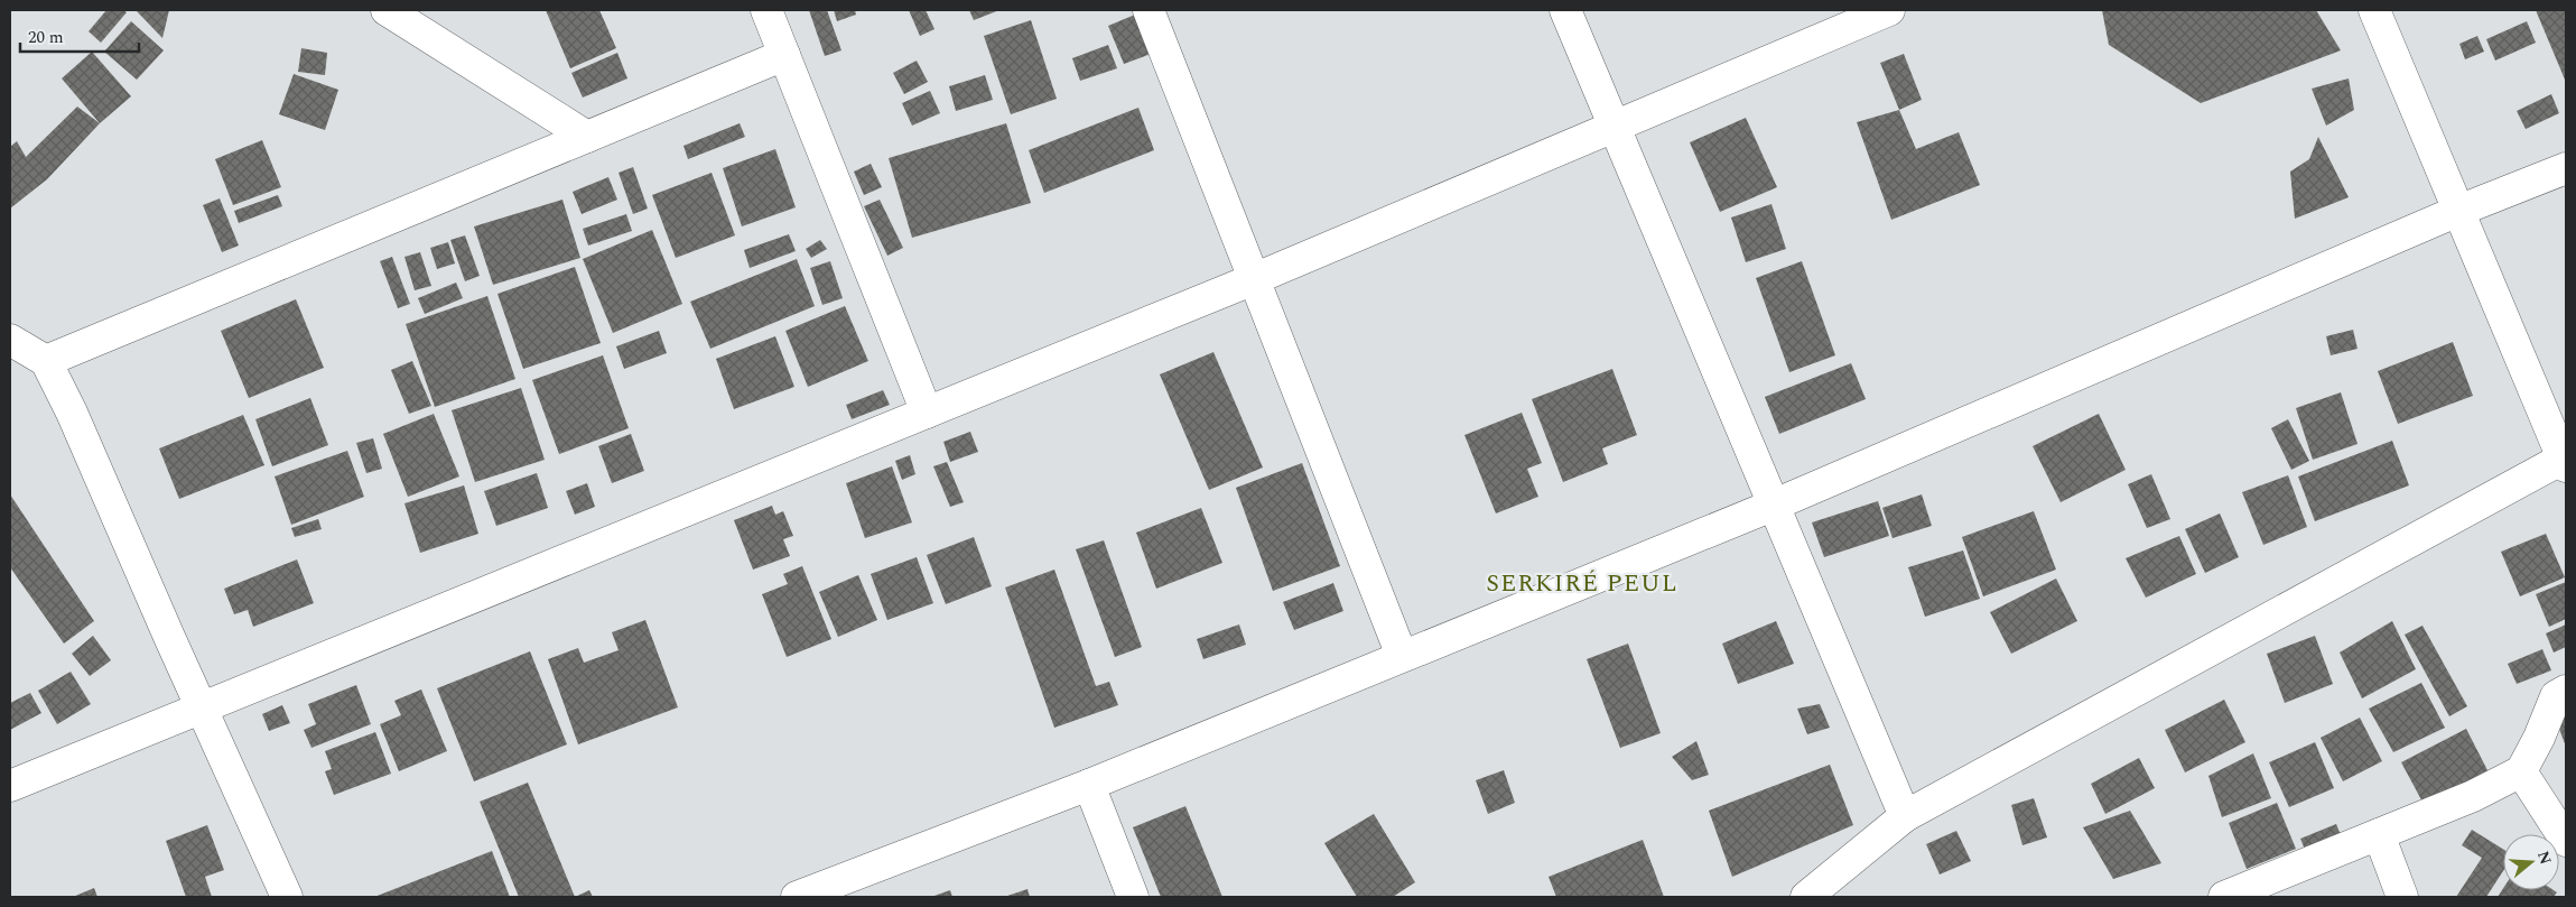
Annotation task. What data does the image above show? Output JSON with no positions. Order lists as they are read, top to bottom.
{
  "districts": ["SERKIRÉ PEUL"],
  "scale_bar": "20 m",
  "north": "right"
}
